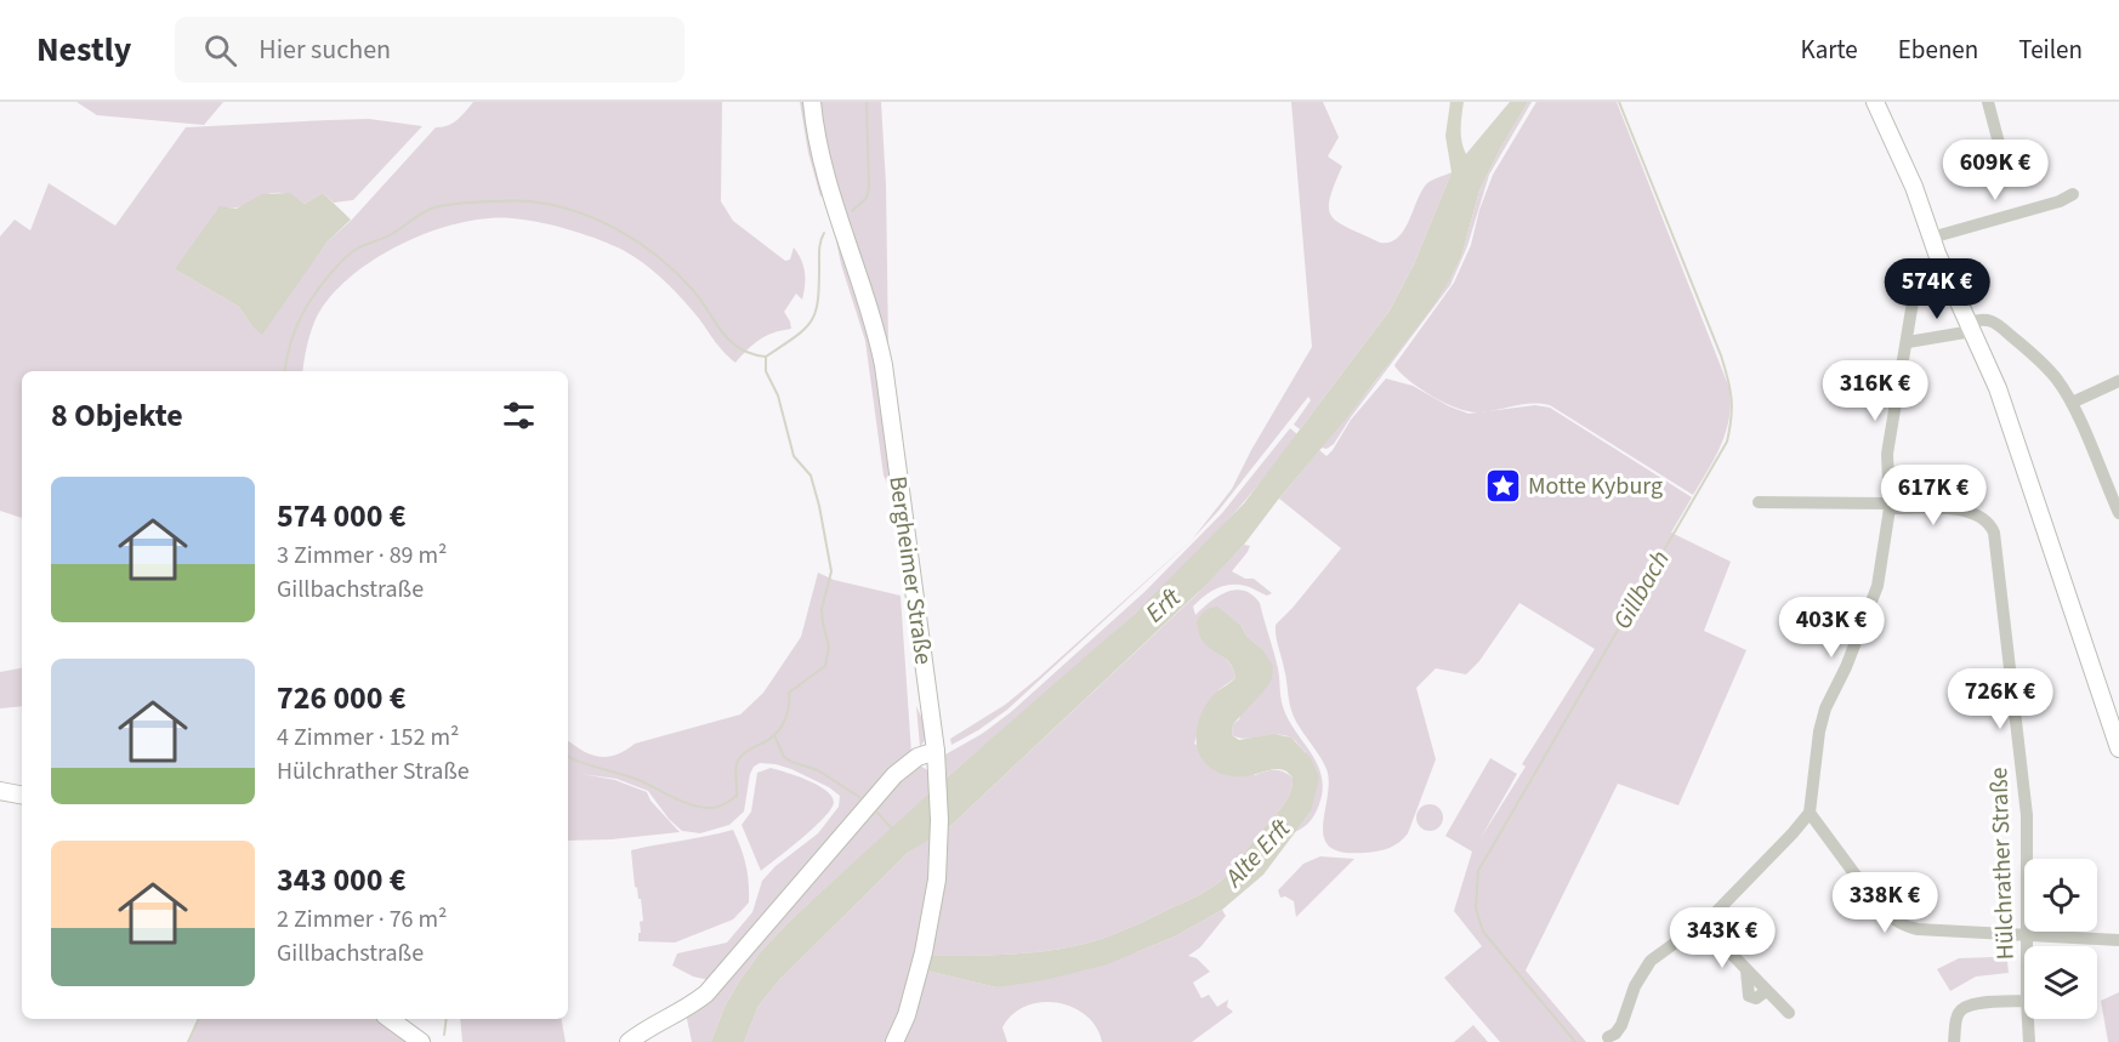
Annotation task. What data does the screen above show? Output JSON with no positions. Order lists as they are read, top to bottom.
{
  "streets": {
    "main road": ["Bergheimer Straße"],
    "street": ["Hülchrather Straße"]
  },
  "water": ["Gillbach", "Erft", "Alte Erft"],
  "places": {
    "place": ["Motte Kyburg"]
  },
  "page": {
    "header": "Nestly",
    "search": "Hier suchen",
    "nav": ["Karte", "Ebenen", "Teilen"],
    "price": [
      "609K €",
      "574K €",
      "316K €",
      "617K €",
      "403K €",
      "726K €",
      "338K €",
      "343K €"
    ],
    "heading": "8 Objekte",
    "list": [
      {
        "name": "574 000 €",
        "note": "3 Zimmer · 89 m² · Gillbachstraße"
      },
      {
        "name": "726 000 €",
        "note": "4 Zimmer · 152 m² · Hülchrather Straße"
      },
      {
        "name": "343 000 €",
        "note": "2 Zimmer · 76 m² · Gillbachstraße"
      }
    ]
  }
}
